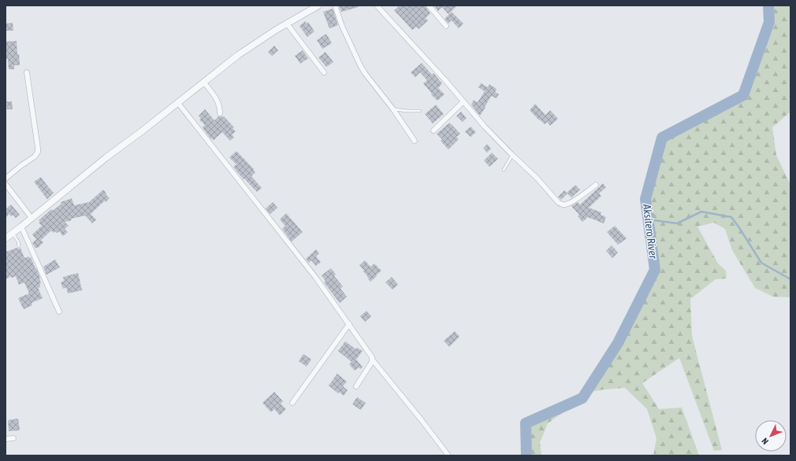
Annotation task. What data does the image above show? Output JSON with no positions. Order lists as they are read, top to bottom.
{
  "water": ["Aksitero River"],
  "north": "bottom left"
}
